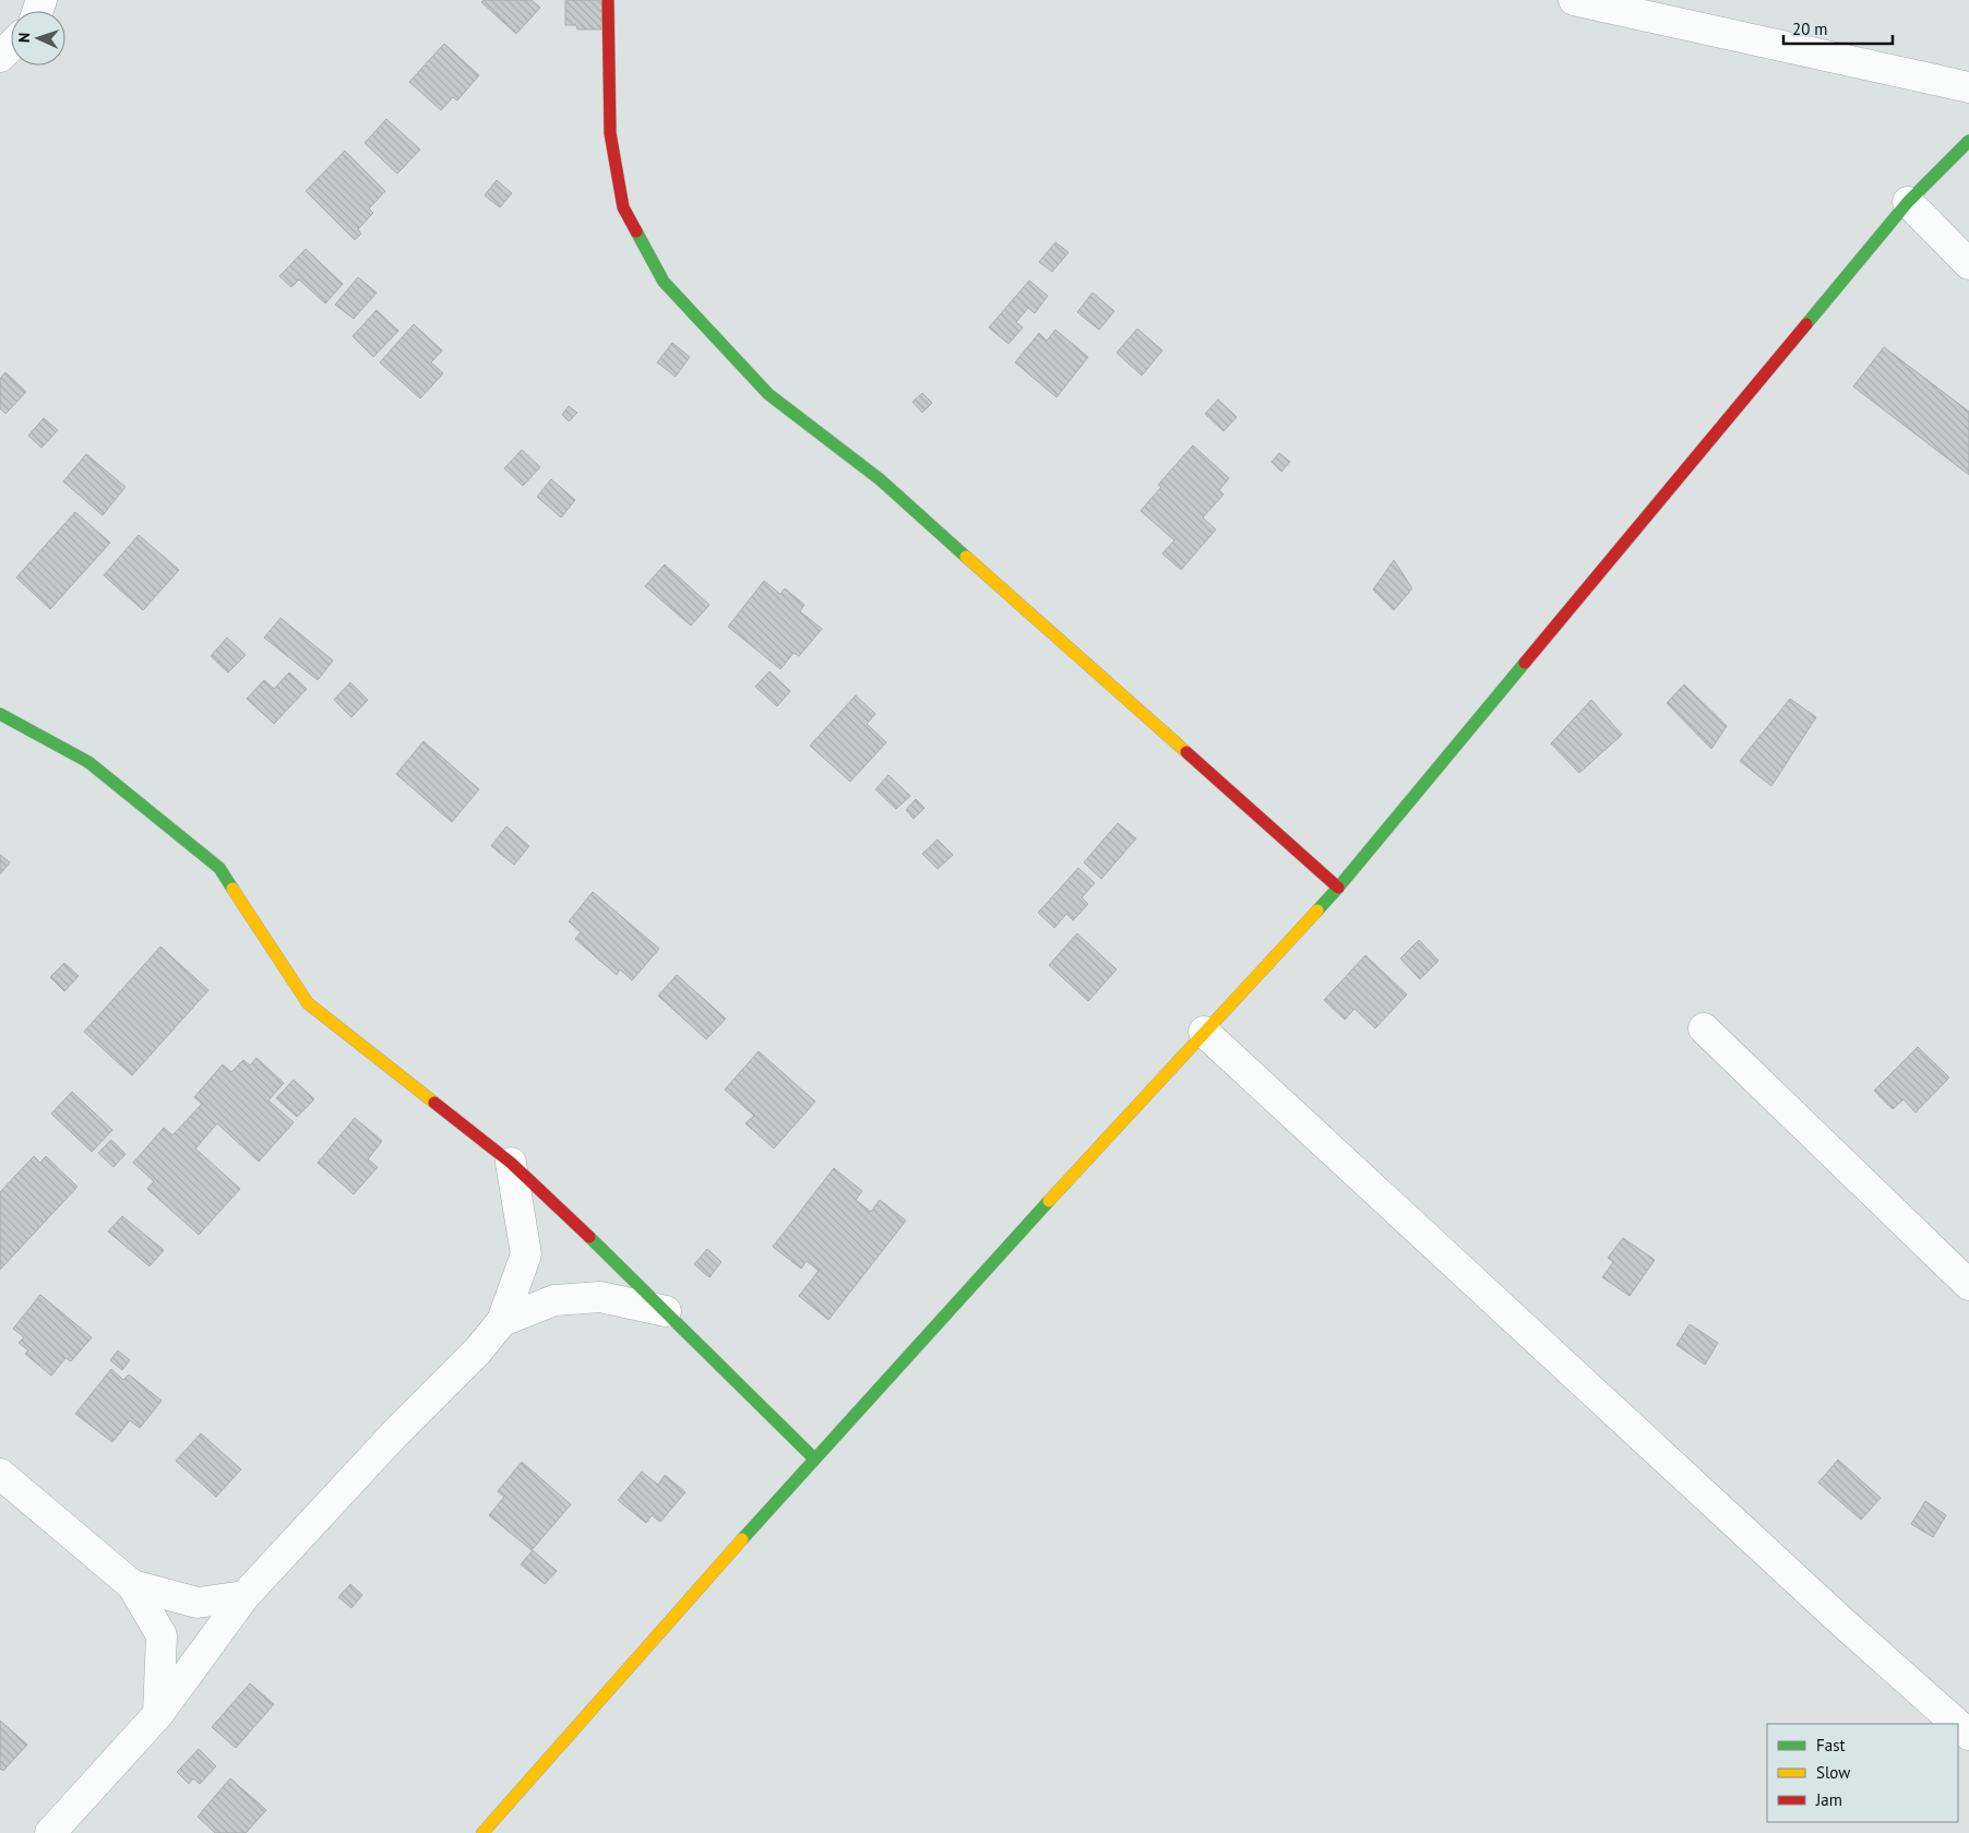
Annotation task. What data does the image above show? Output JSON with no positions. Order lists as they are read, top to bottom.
{
  "legend": ["Fast", "Slow", "Jam"],
  "scale_bar": "20 m",
  "north": "left"
}
